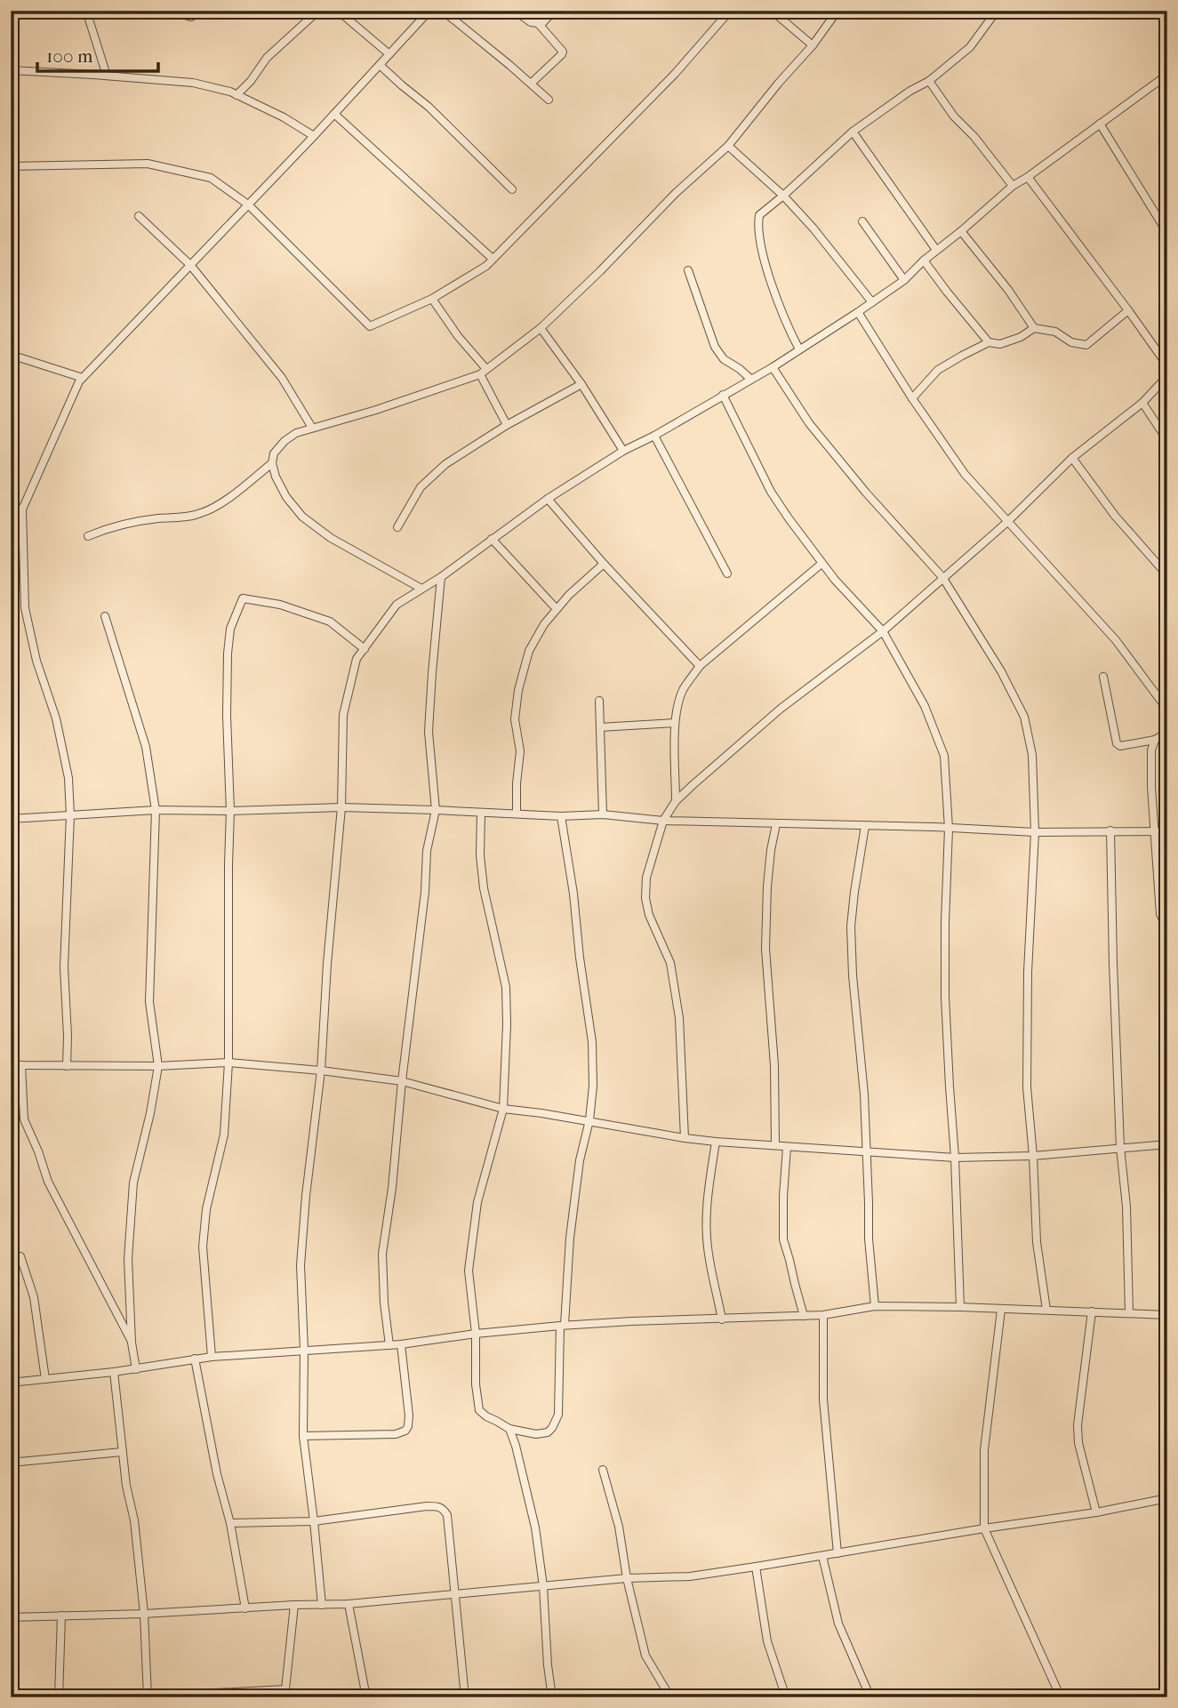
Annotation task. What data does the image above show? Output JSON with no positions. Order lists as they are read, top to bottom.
{
  "scale_bar": "100 m"
}
